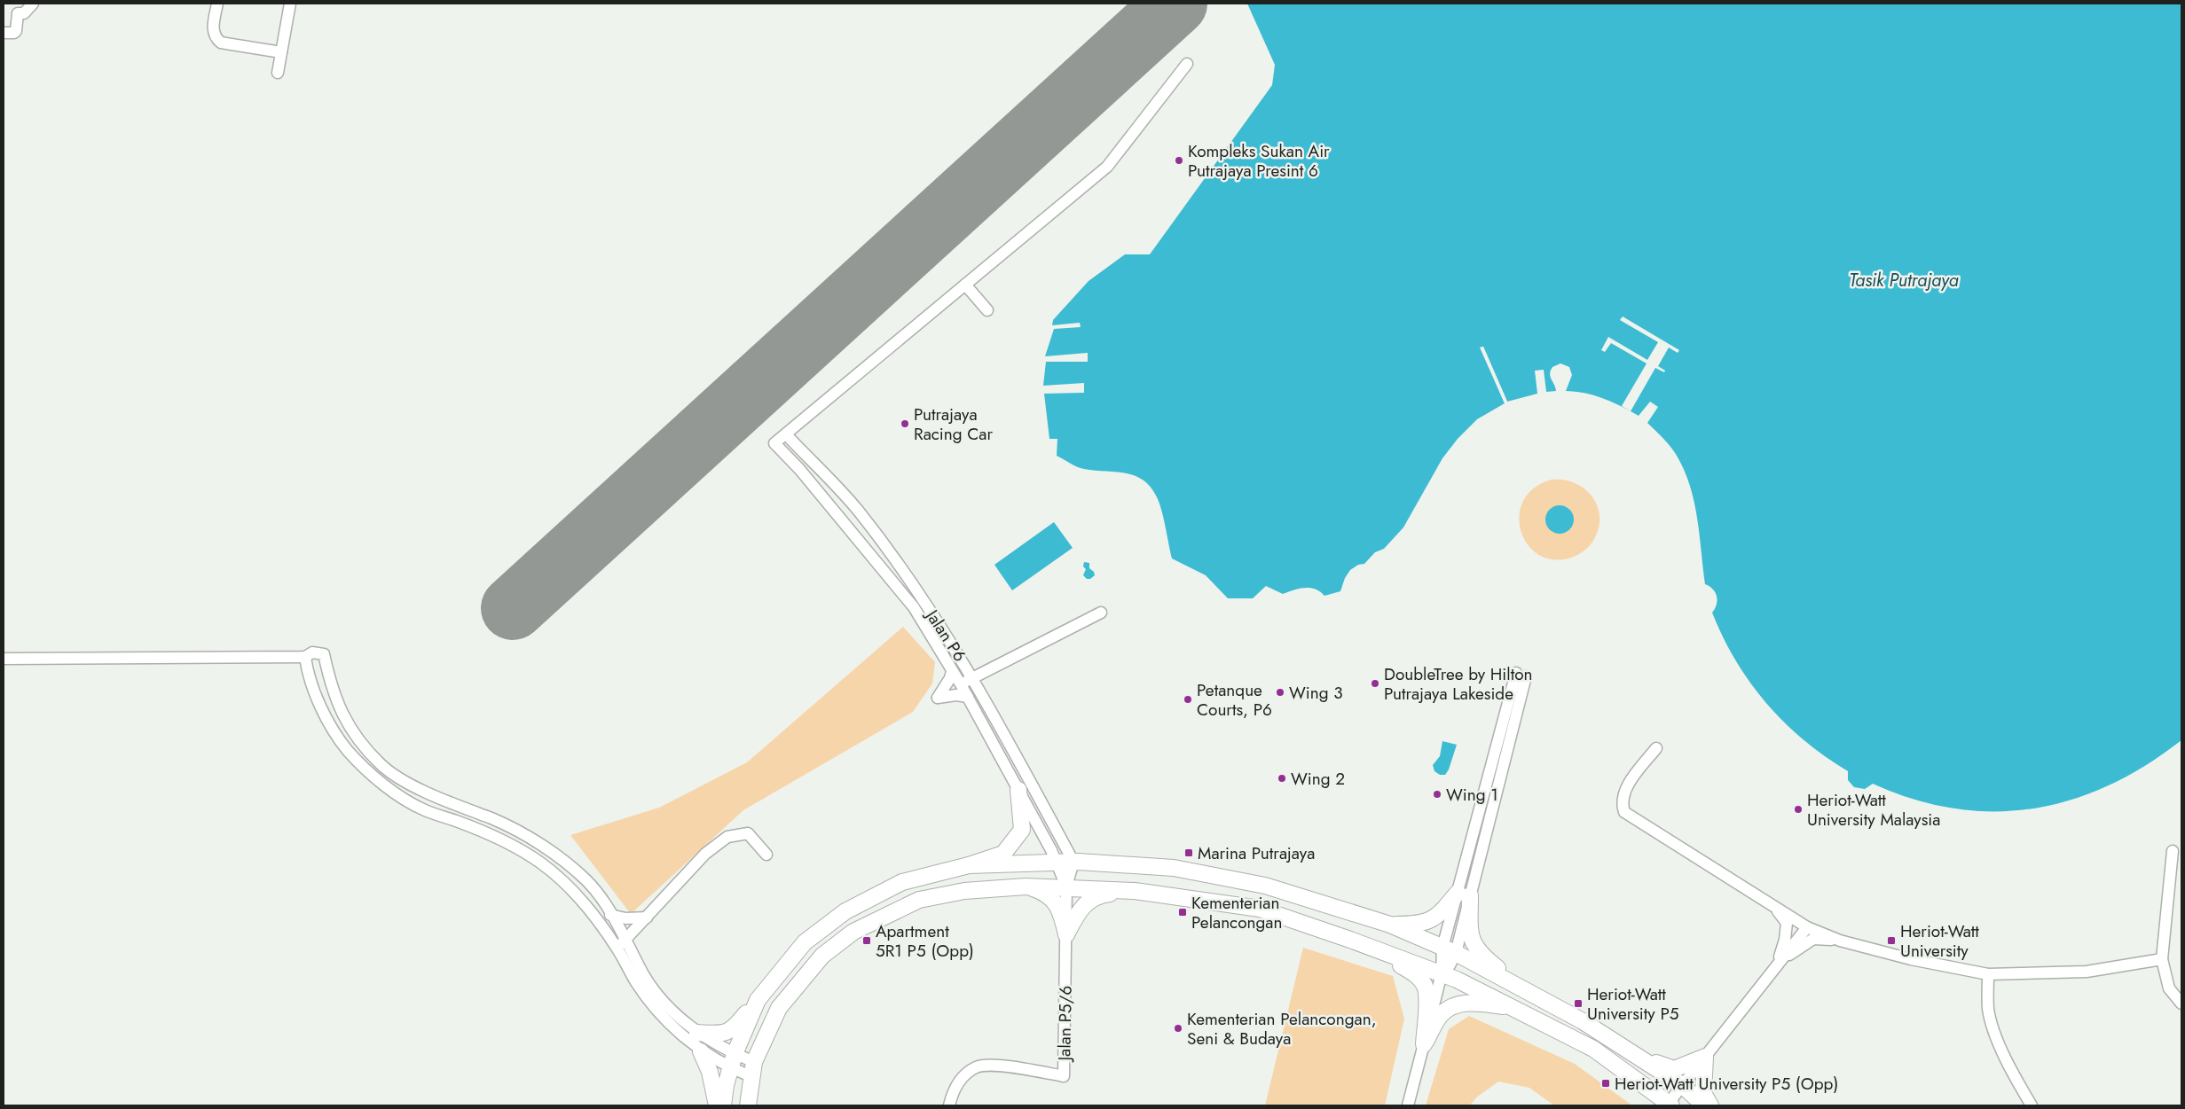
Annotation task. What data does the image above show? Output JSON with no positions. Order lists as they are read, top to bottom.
{
  "streets": {
    "street": ["Jalan P6", "Jalan P5/6"]
  },
  "crossings": [
    ["Jalan P6", "Jalan P5/6"]
  ],
  "water": ["Tasik Putrajaya"],
  "places": {
    "other": [
      "Kompleks Sukan Air Putrajaya Presint 6",
      "Putrajaya Racing Car",
      "DoubleTree by Hilton Putrajaya Lakeside",
      "Wing 3",
      "Petanque Courts, P6",
      "Wing 2",
      "Wing 1",
      "Heriot-Watt University Malaysia",
      "Kementerian Pelancongan, Seni & Budaya"
    ],
    "transit": [
      "Marina Putrajaya",
      "Kementerian Pelancongan",
      "Apartment 5R1 P5 (Opp)",
      "Heriot-Watt University",
      "Heriot-Watt University P5",
      "Heriot-Watt University P5 (Opp)"
    ]
  }
}
